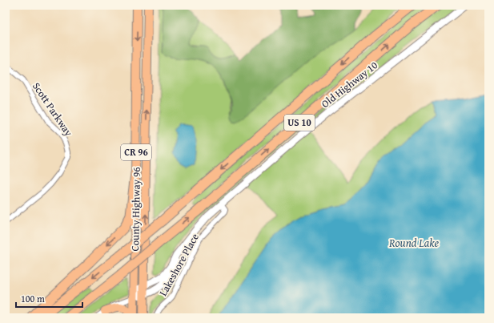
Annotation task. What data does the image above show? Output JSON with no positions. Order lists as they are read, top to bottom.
{
  "streets": {
    "highway": ["US 10"],
    "main road": ["CR 96", "County Highway 96"],
    "street": ["Old Highway 10", "Scott Parkway", "Lakeshore Place"]
  },
  "crossings": [
    ["Old Highway 10", "County Highway 96"],
    ["Old Highway 10", "Lakeshore Place"]
  ],
  "water": ["Round Lake"],
  "scale_bar": "100 m"
}
